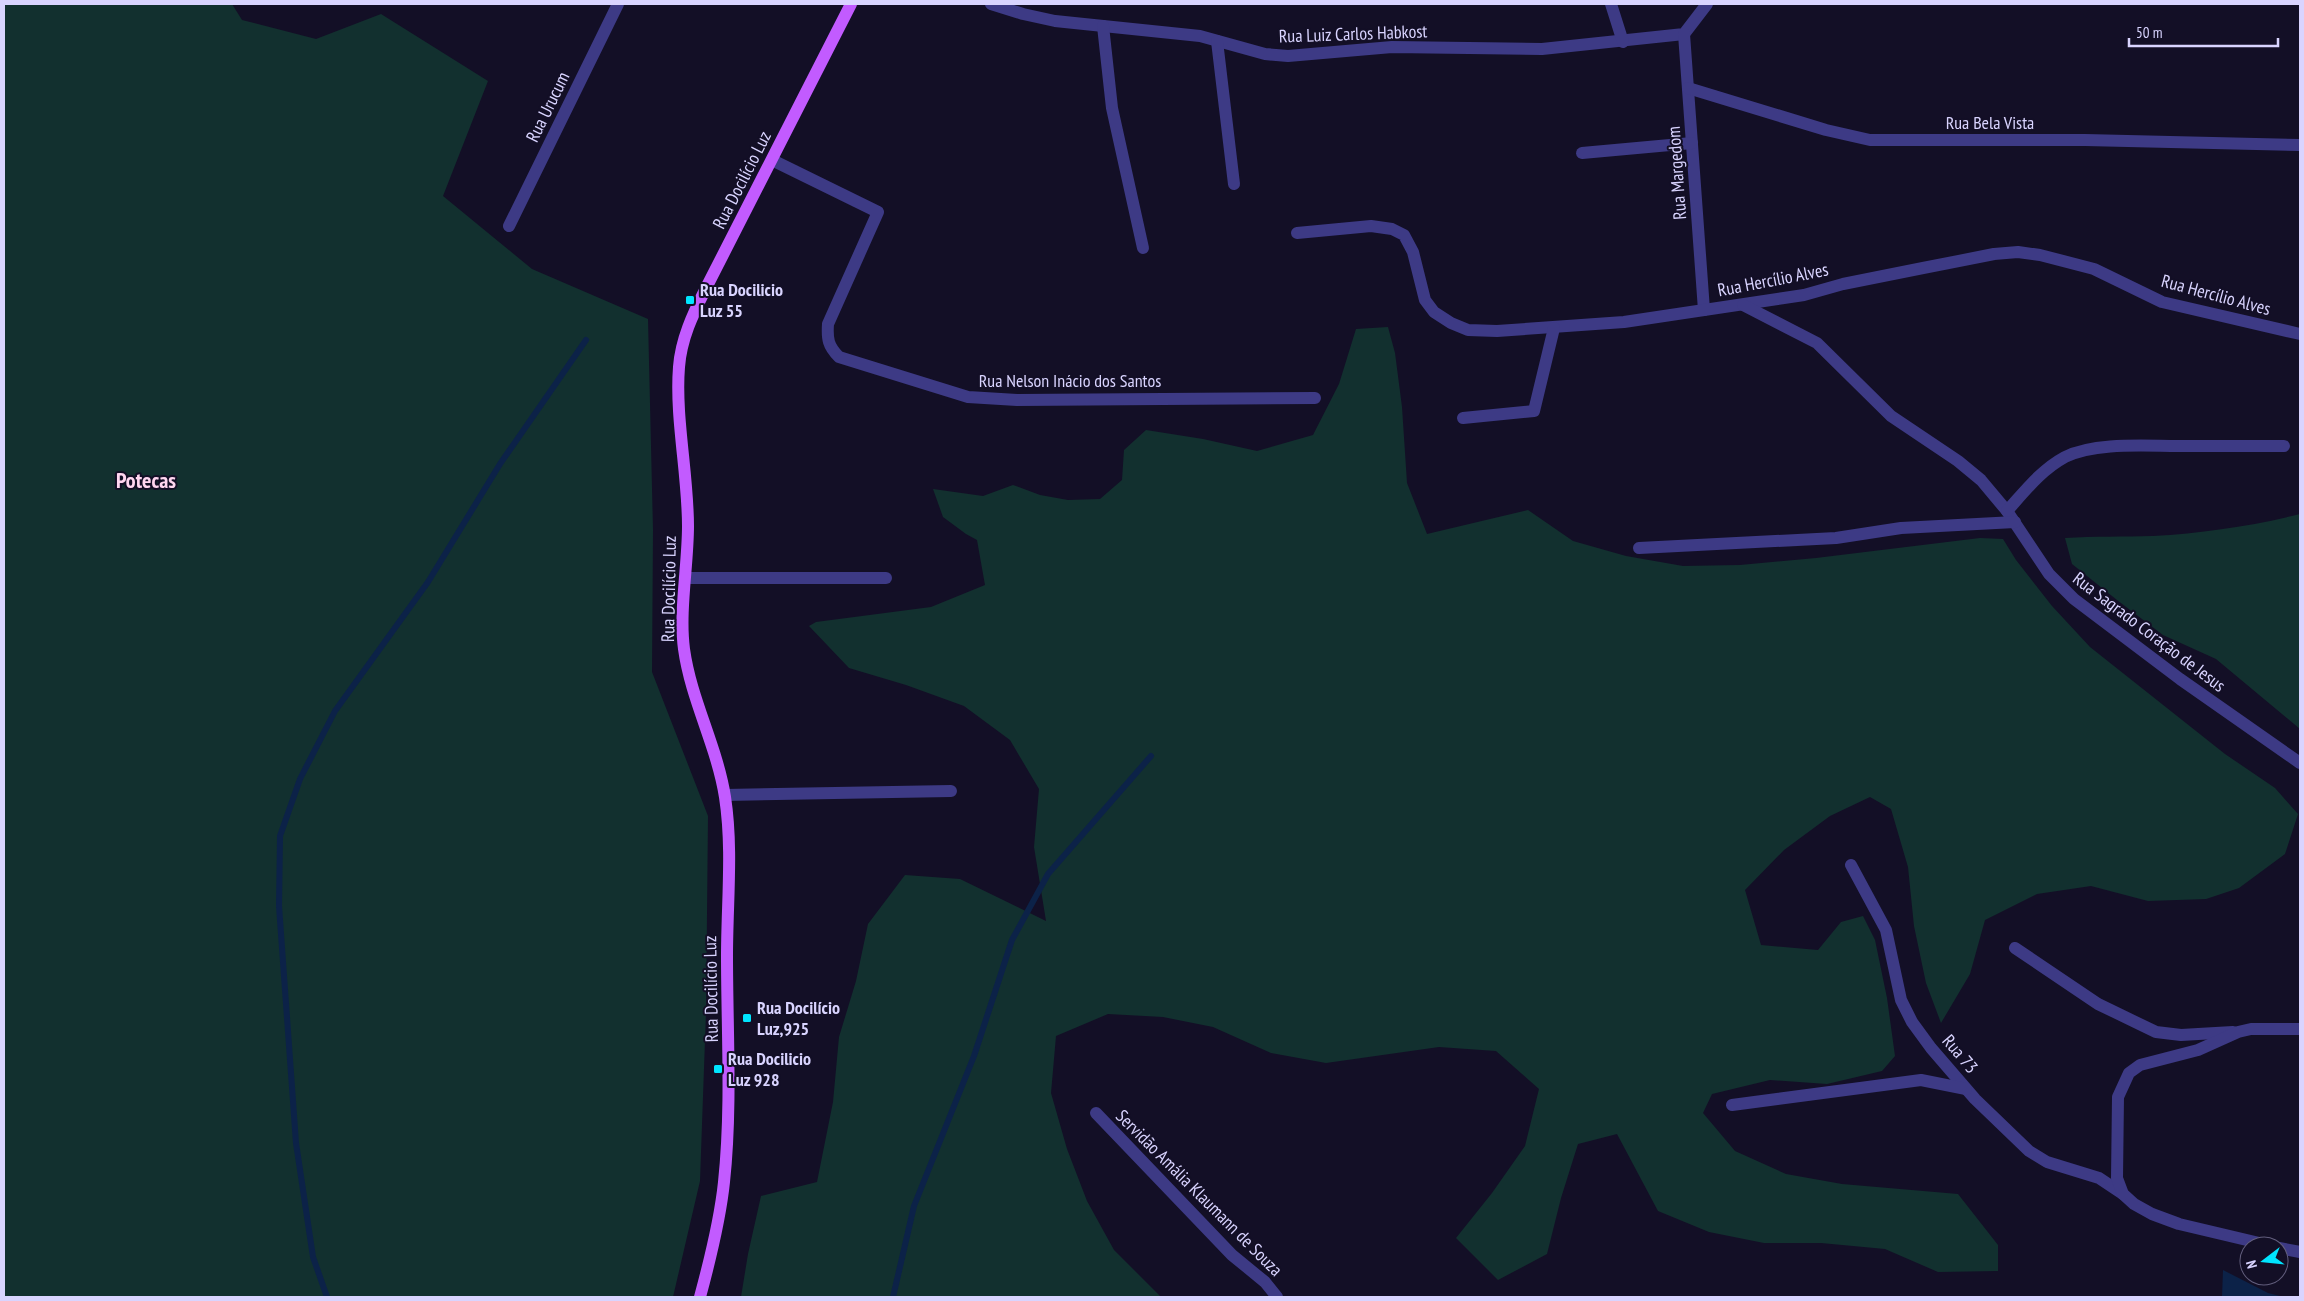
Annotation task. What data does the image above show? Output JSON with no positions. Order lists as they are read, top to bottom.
{
  "streets": {
    "main road": ["Rua Docilício Luz"],
    "street": [
      "Rua Luiz Carlos Habkost",
      "Rua Urucum",
      "Rua Bela Vista",
      "Rua Margedom",
      "Rua Hercílio Alves",
      "Rua Nelson Inácio dos Santos",
      "Rua Sagrado Coração de Jesus",
      "Rua 73",
      "Servidão Amália Klaumann de Souza"
    ]
  },
  "crossings": [
    ["Rua Luiz Carlos Habkost", "Rua Margedom"],
    ["Rua Bela Vista", "Rua Margedom"],
    ["Rua Margedom", "Rua Hercílio Alves"],
    ["Rua Docilício Luz", "Rua Nelson Inácio dos Santos"],
    ["Rua Hercílio Alves", "Rua Sagrado Coração de Jesus"]
  ],
  "districts": ["Potecas"],
  "places": {
    "transit": ["Rua Docilicio Luz 55", "Rua Docilício Luz,925", "Rua Docilicio Luz 928"]
  },
  "scale_bar": "50 m",
  "north": "left"
}
